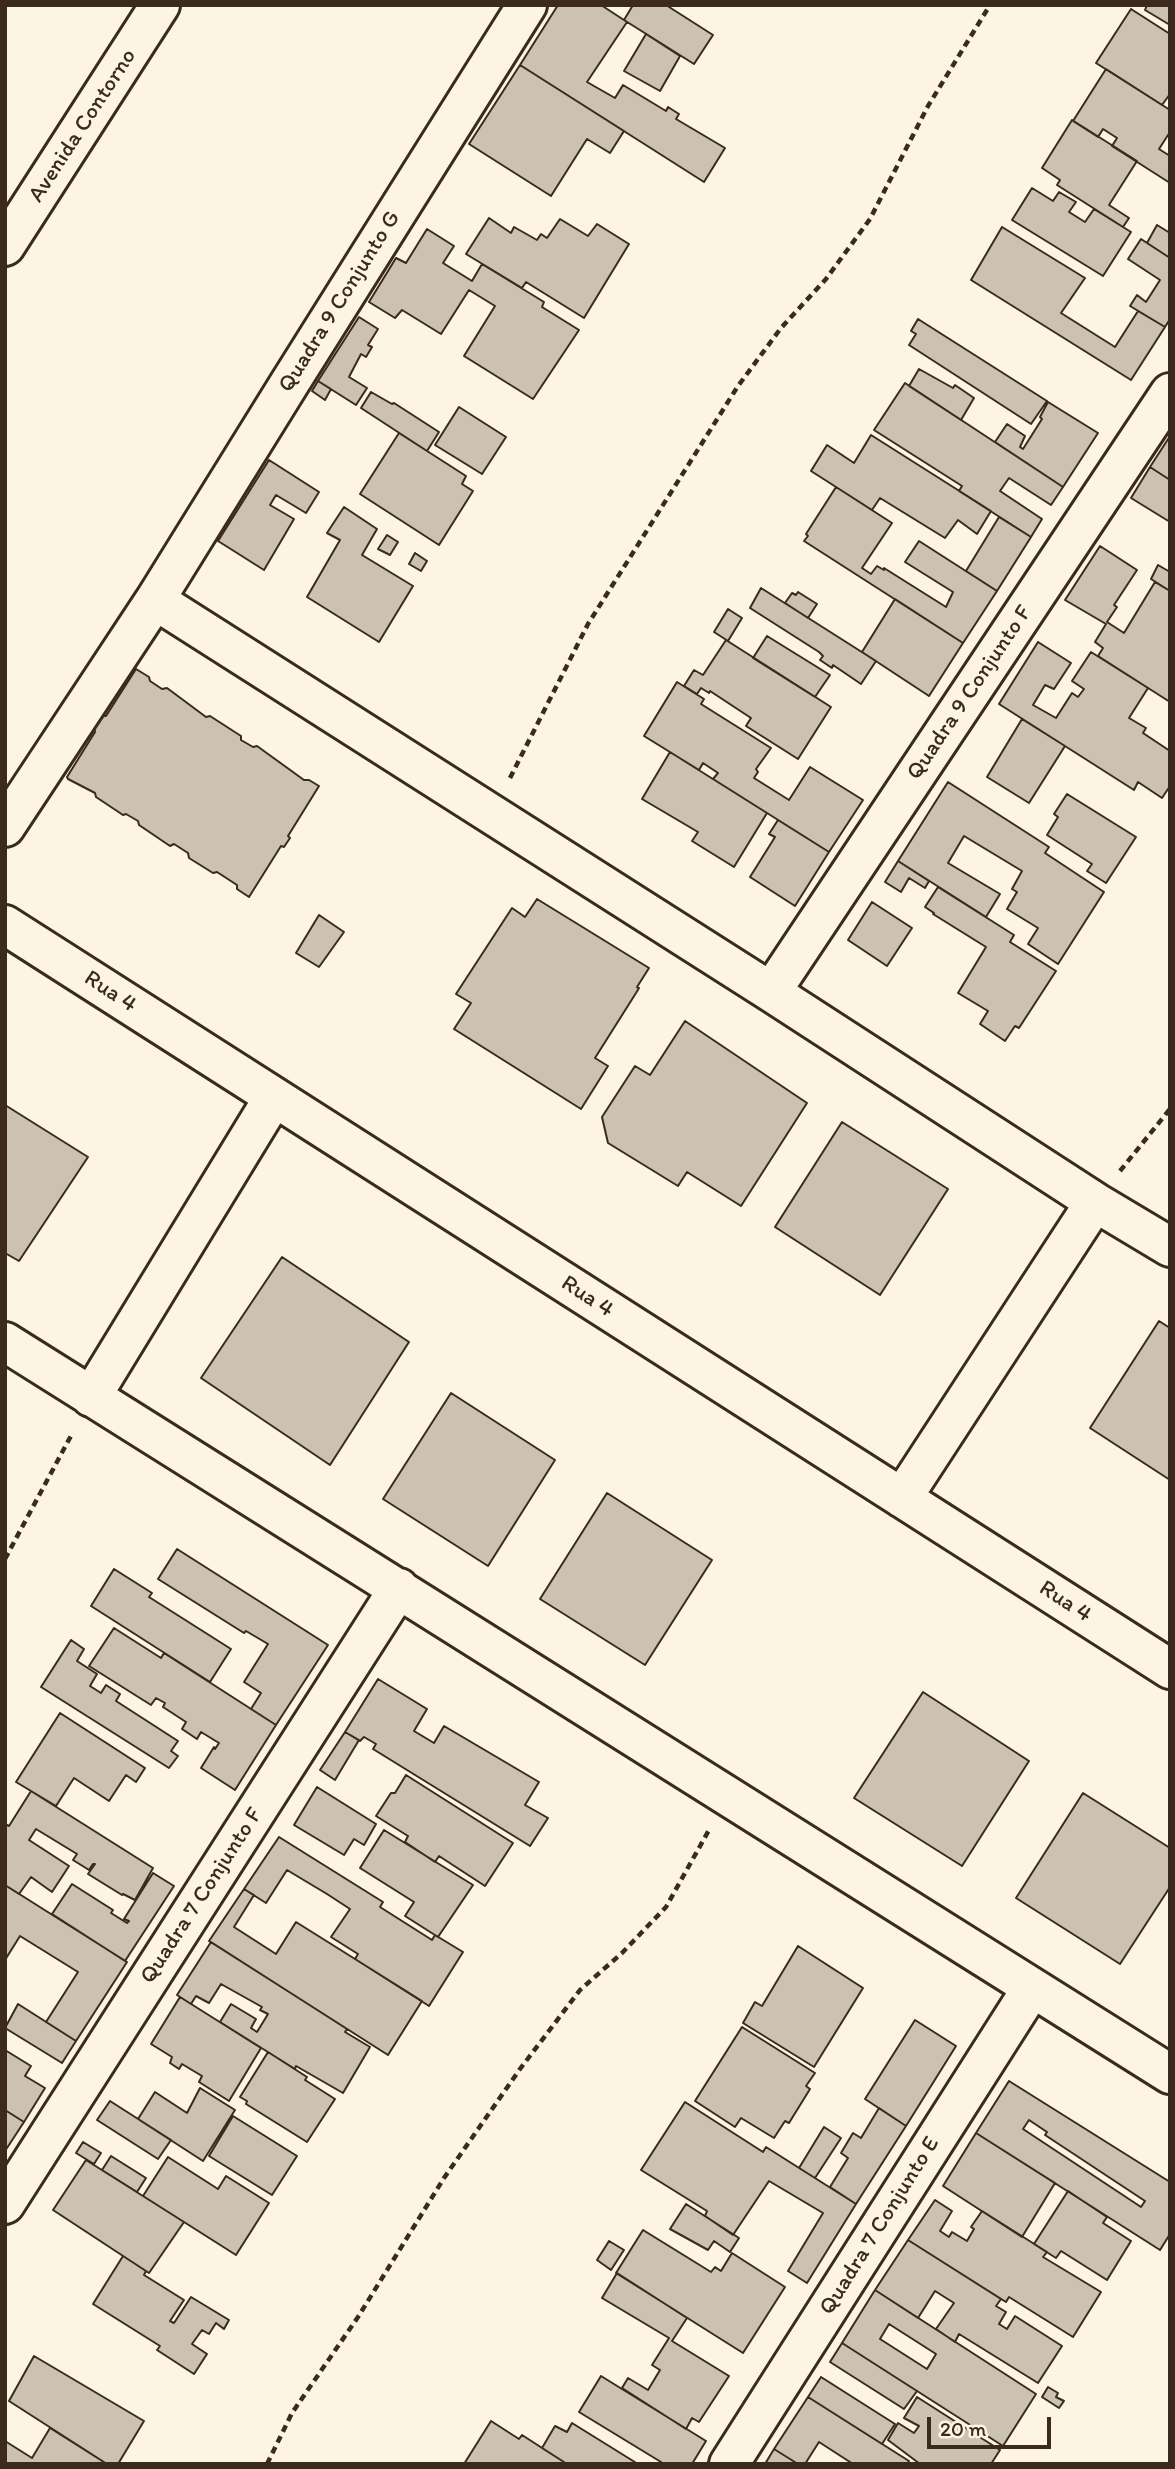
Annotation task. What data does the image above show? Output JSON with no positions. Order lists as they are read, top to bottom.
{
  "streets": {
    "street": [
      "Avenida Contorno",
      "Quadra 9 Conjunto G",
      "Quadra 9 Conjunto F",
      "Rua 4",
      "Quadra 7 Conjunto F",
      "Quadra 7 Conjunto E"
    ]
  },
  "scale_bar": "20 m"
}
